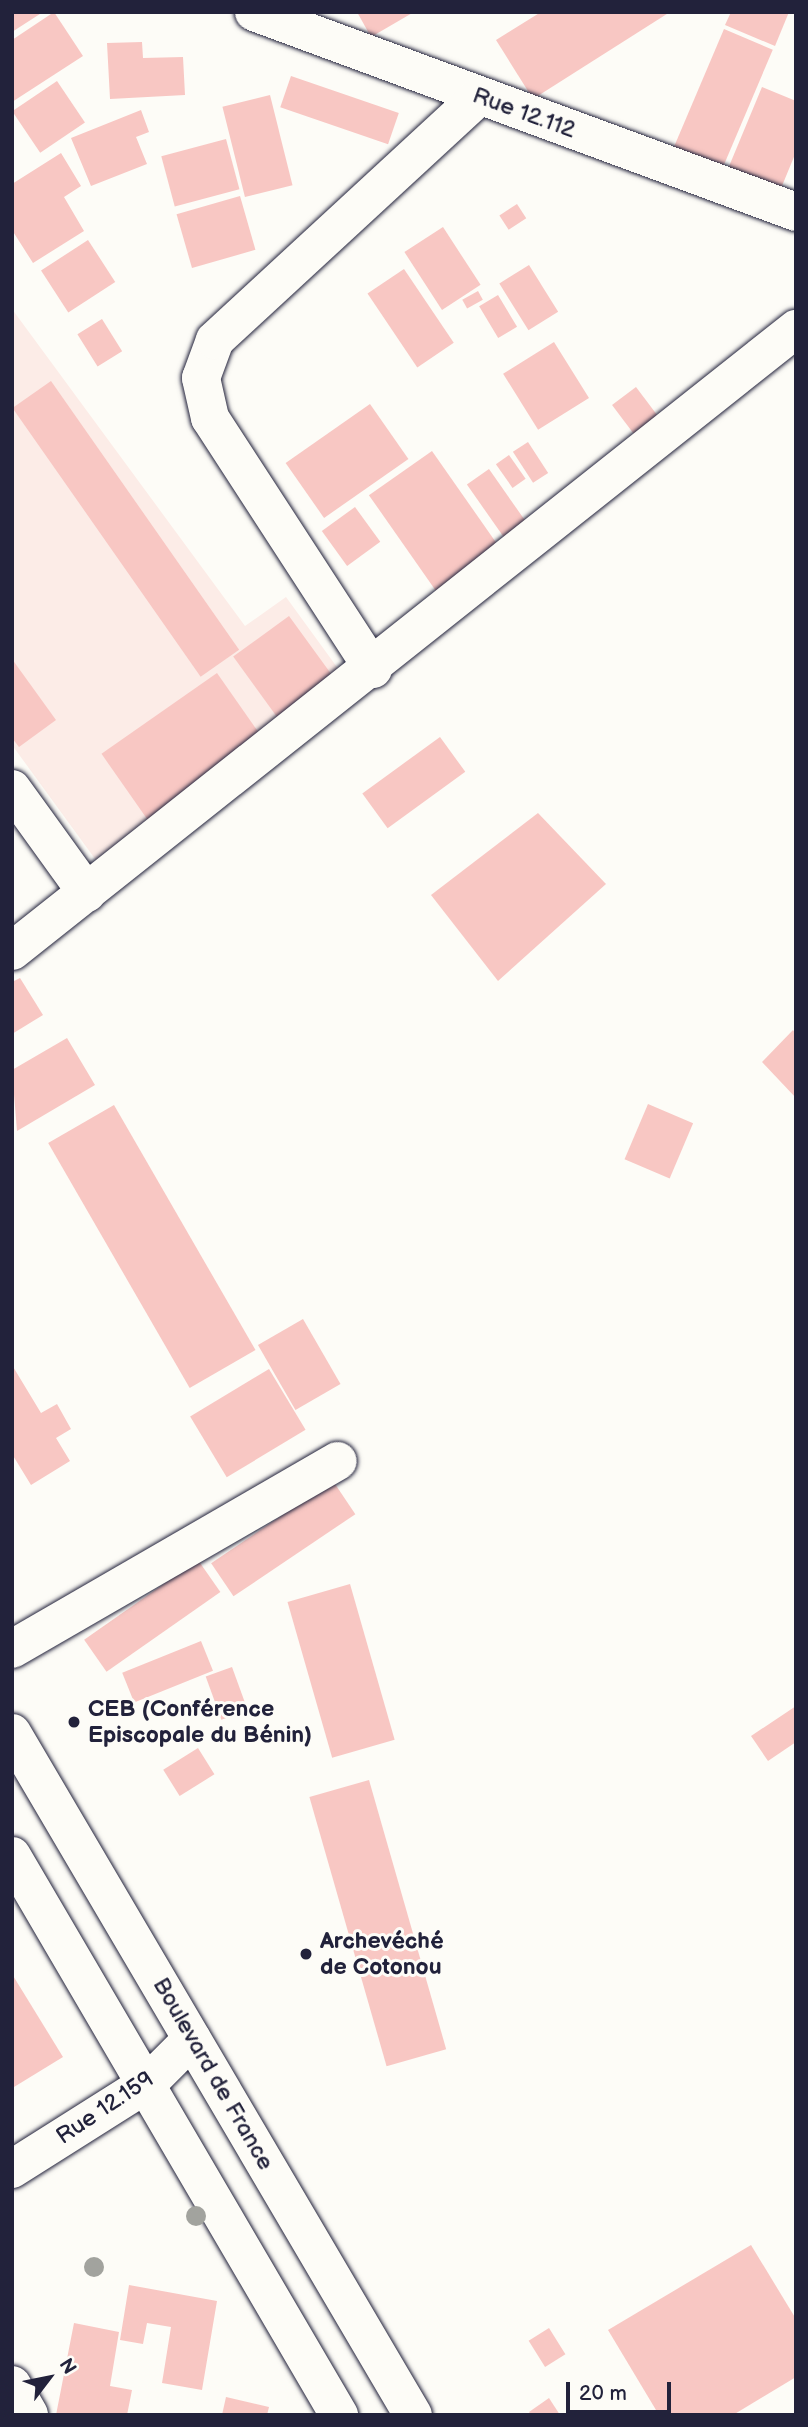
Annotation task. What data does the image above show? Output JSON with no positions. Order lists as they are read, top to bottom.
{
  "streets": {
    "street": ["Rue 12.112", "Boulevard de France", "Rue 12.159"]
  },
  "crossings": [
    ["Boulevard de France", "Rue 12.159"]
  ],
  "places": ["CEB (Conférence Episcopale du Bénin)", "Archevéché de Cotonou"],
  "scale_bar": "20 m",
  "north": "top right"
}
